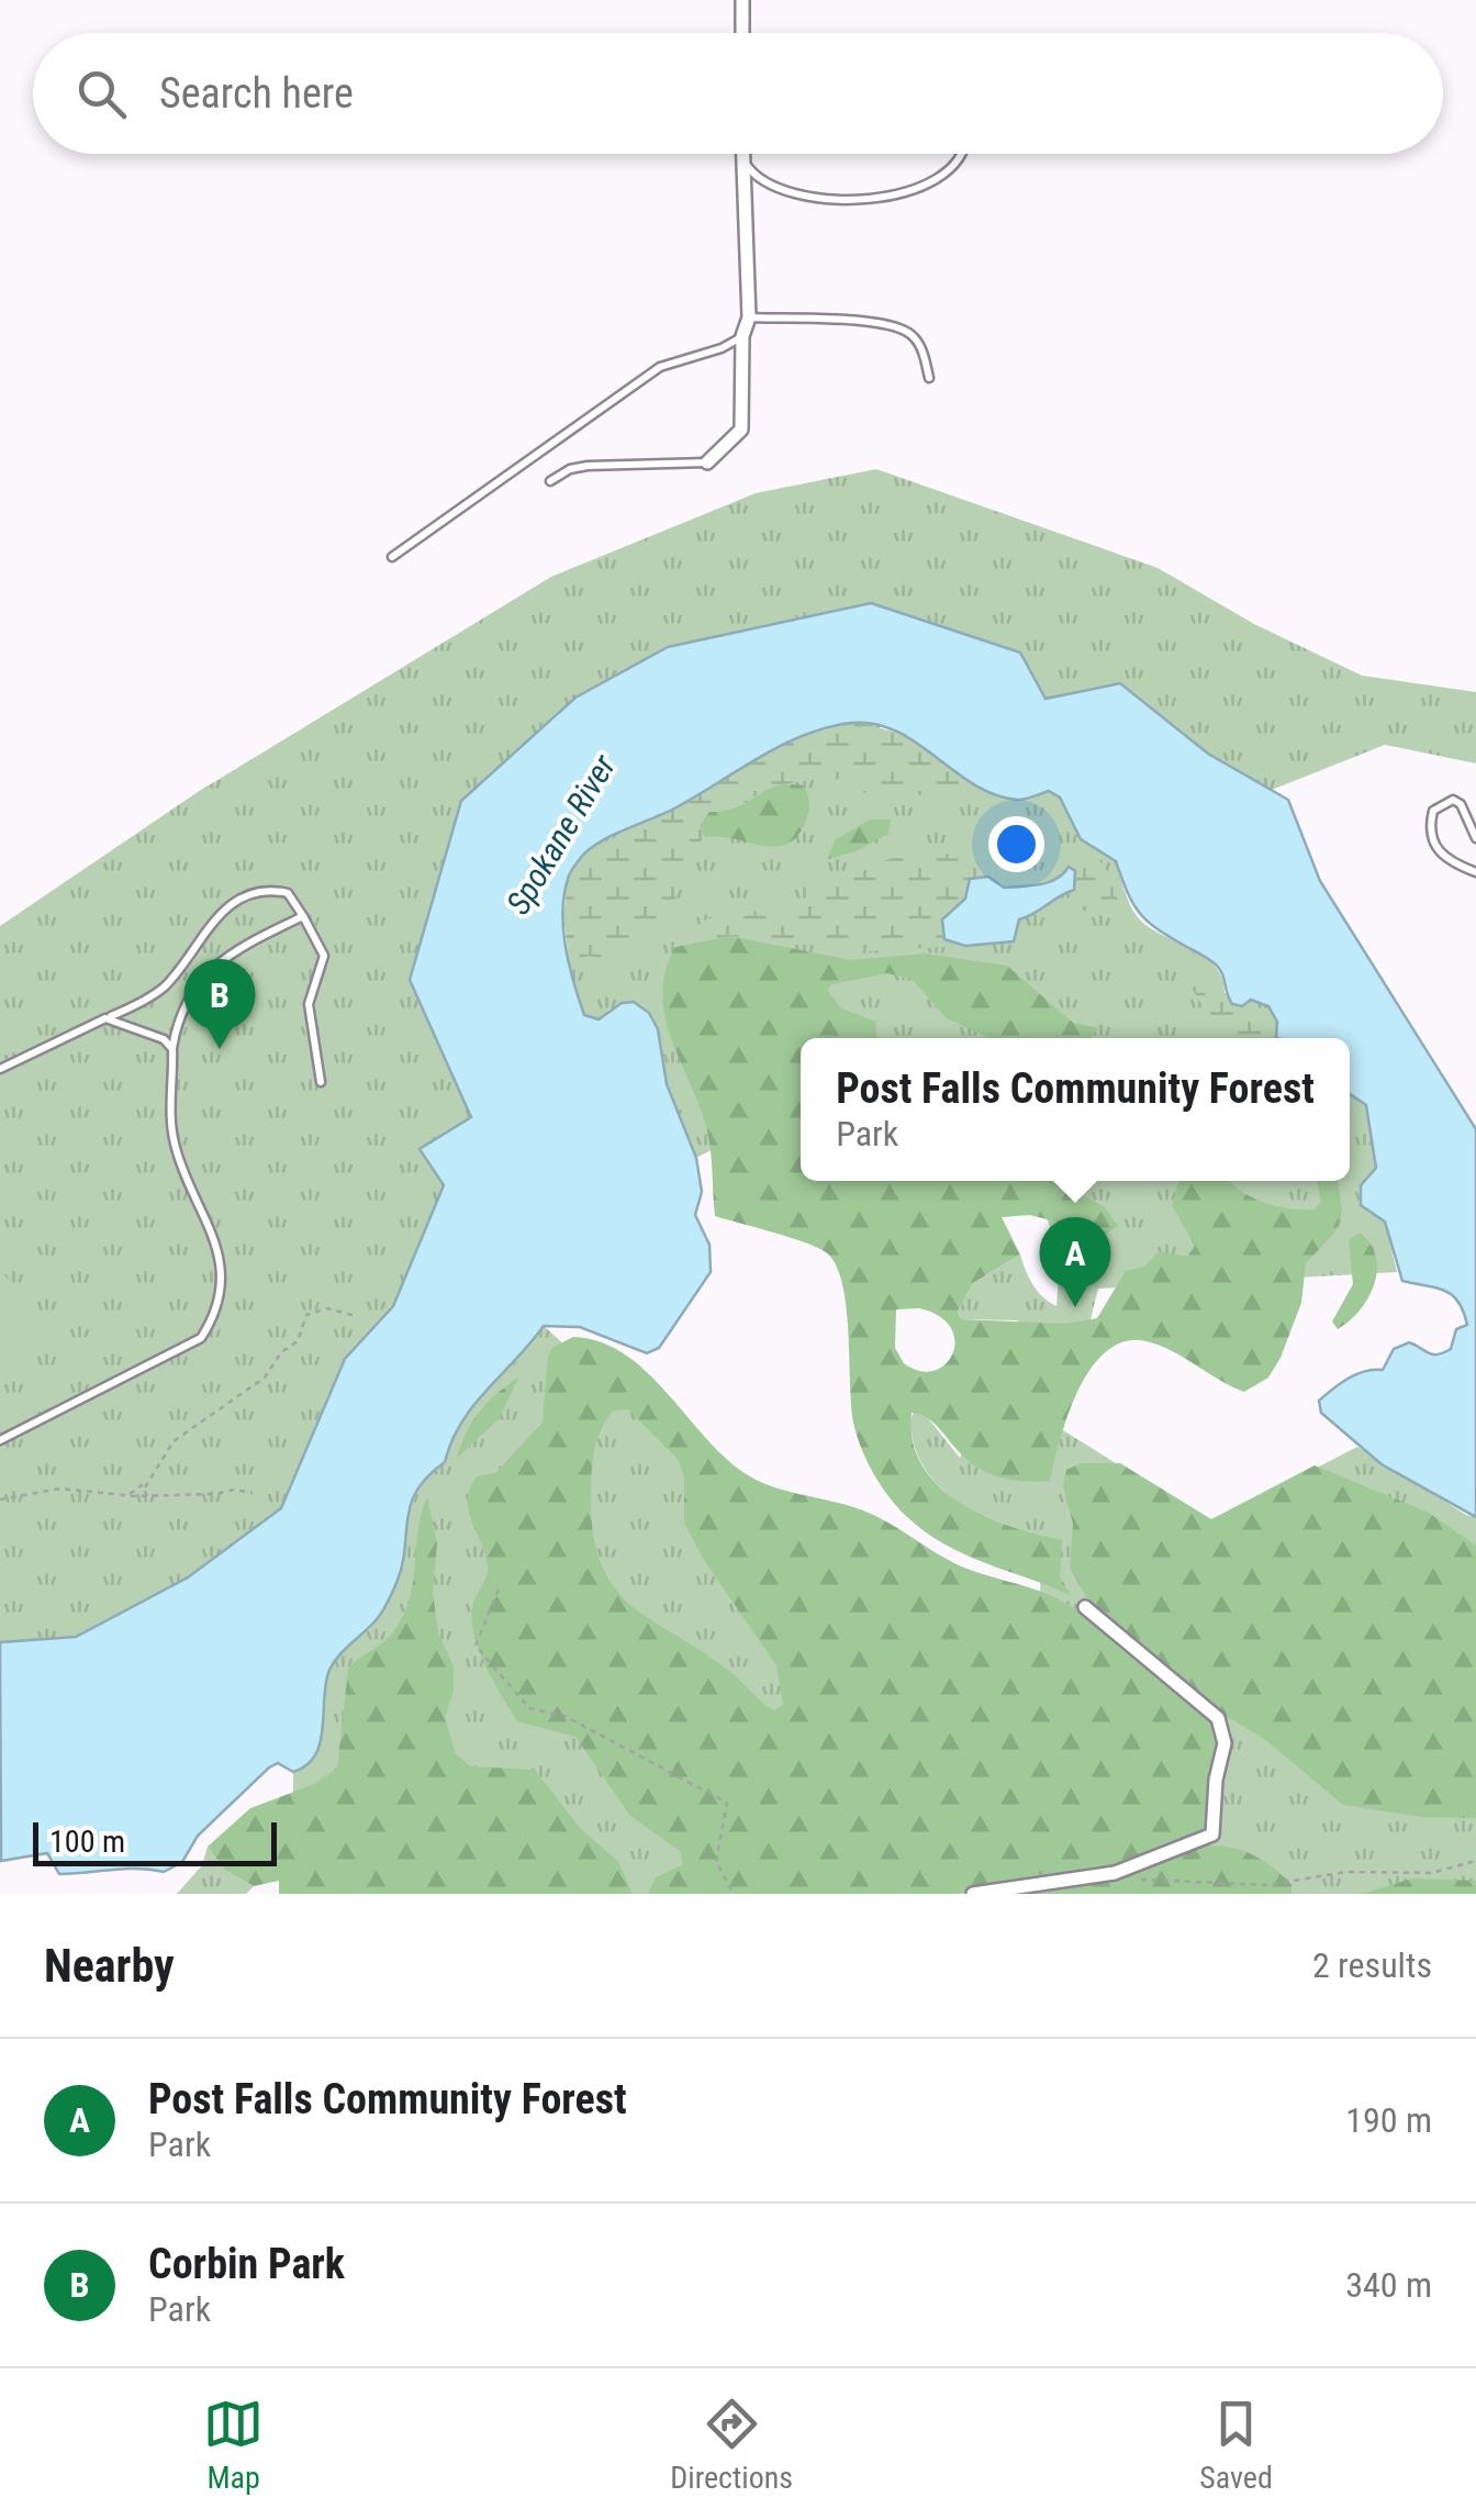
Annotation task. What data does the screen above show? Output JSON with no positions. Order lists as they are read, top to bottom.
{
  "water": ["Spokane River"],
  "scale_bar": "100 m",
  "page": {
    "search": "Search here",
    "pins": ["B", "A"],
    "popup": ["Post Falls Community Forest", "Park"],
    "scale": "100 m",
    "heading": ["Nearby", "2 results"],
    "list": [
      {
        "mark": "A",
        "name": "Post Falls Community Forest",
        "note": "Park",
        "value": "190 m"
      },
      {
        "mark": "B",
        "name": "Corbin Park",
        "note": "Park",
        "value": "340 m"
      }
    ],
    "nav": ["Map", "Directions", "Saved"]
  }
}
